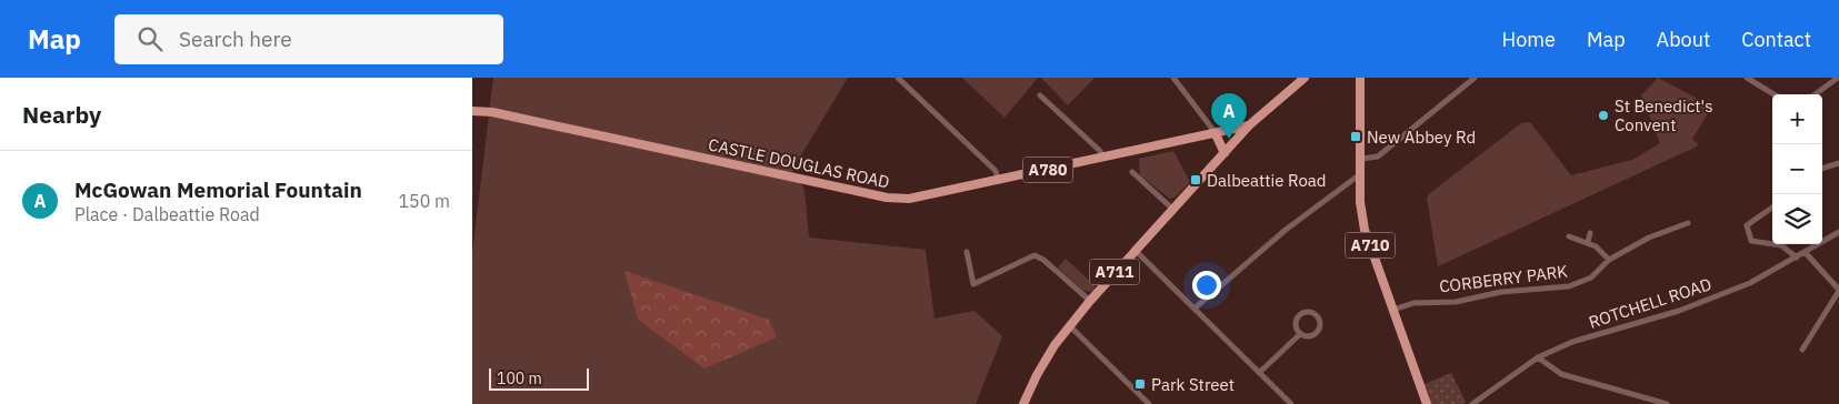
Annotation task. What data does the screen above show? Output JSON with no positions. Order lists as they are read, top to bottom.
{
  "streets": {
    "main road": [
      "CASTLE DOUGLAS ROAD",
      "A780",
      "A710",
      "A711"
    ],
    "street": ["CORBERRY PARK", "ROTCHELL ROAD"]
  },
  "crossings": [
    ["CASTLE DOUGLAS ROAD", "A780"],
    ["CASTLE DOUGLAS ROAD", "A711"],
    ["A780", "A711"],
    ["A710", "CORBERRY PARK"]
  ],
  "places": {
    "other": ["St Benedict's Convent"],
    "transit": ["New Abbey Rd", "Dalbeattie Road", "Park Street"]
  },
  "scale_bar": "100 m",
  "page": {
    "header": "Map",
    "search": "Search here",
    "nav": [
      "Home",
      "Map",
      "About",
      "Contact"
    ],
    "heading": "Nearby",
    "pins": "A",
    "map_buttons": ["+", "−"],
    "list": [
      {
        "mark": "A",
        "name": "McGowan Memorial Fountain",
        "note": "Place · Dalbeattie Road",
        "value": "150 m"
      }
    ],
    "scale": "100 m"
  }
}
